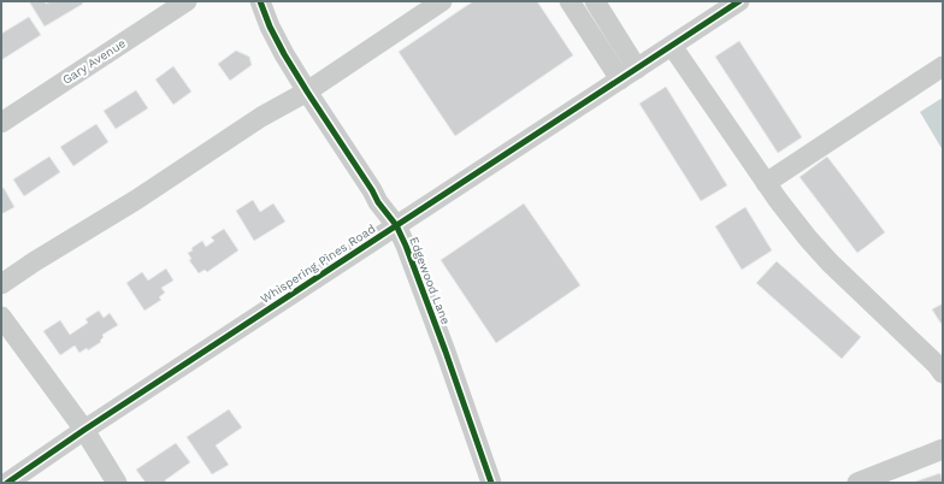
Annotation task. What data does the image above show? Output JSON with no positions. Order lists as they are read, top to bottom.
{
  "streets": {
    "street": ["Gary Avenue", "Whispering Pines Road", "Edgewood Lane"]
  },
  "crossings": [
    ["Whispering Pines Road", "Edgewood Lane"]
  ]
}
